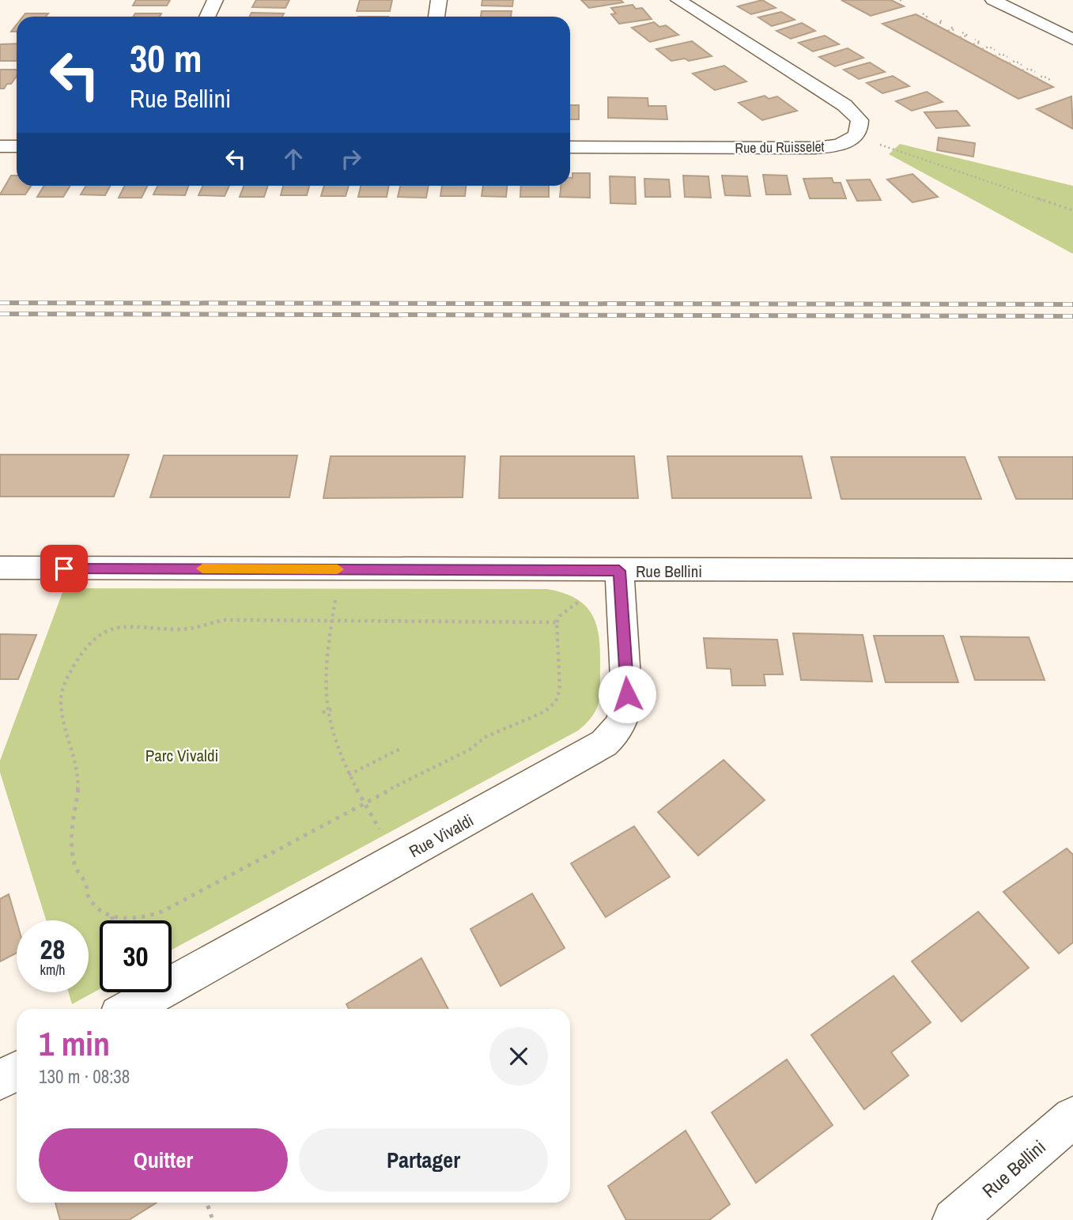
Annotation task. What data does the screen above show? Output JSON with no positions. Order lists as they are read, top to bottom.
{
  "streets": {
    "street": ["Rue du Ruisselet", "Rue Bellini", "Rue Vivaldi"]
  },
  "crossings": [
    ["Rue Bellini", "Rue Vivaldi"]
  ],
  "parks": ["Parc Vivaldi"],
  "page": {
    "turn": ["30 m", "Rue Bellini"],
    "speed": "28 km/h",
    "limit": "30",
    "heading": ["1 min", "130 m · 08:38"],
    "buttons": ["Quitter", "Partager"]
  }
}
